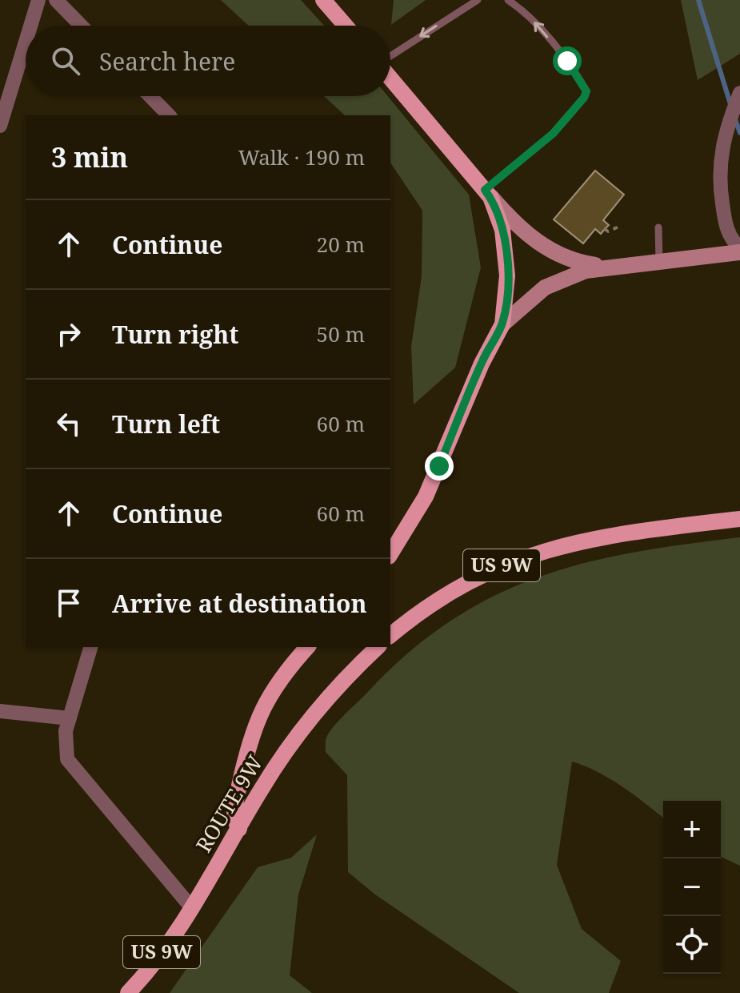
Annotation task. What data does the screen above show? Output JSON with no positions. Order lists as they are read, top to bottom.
{
  "streets": {
    "main road": ["US 9W", "ROUTE 9W"]
  },
  "page": {
    "search": "Search here",
    "heading": ["3 min", "Walk · 190 m"],
    "list": [
      ["Continue", "20 m"],
      ["Turn right", "50 m"],
      ["Turn left", "60 m"],
      ["Continue", "60 m"],
      "Arrive at destination"
    ],
    "map_buttons": ["+", "−"]
  }
}
